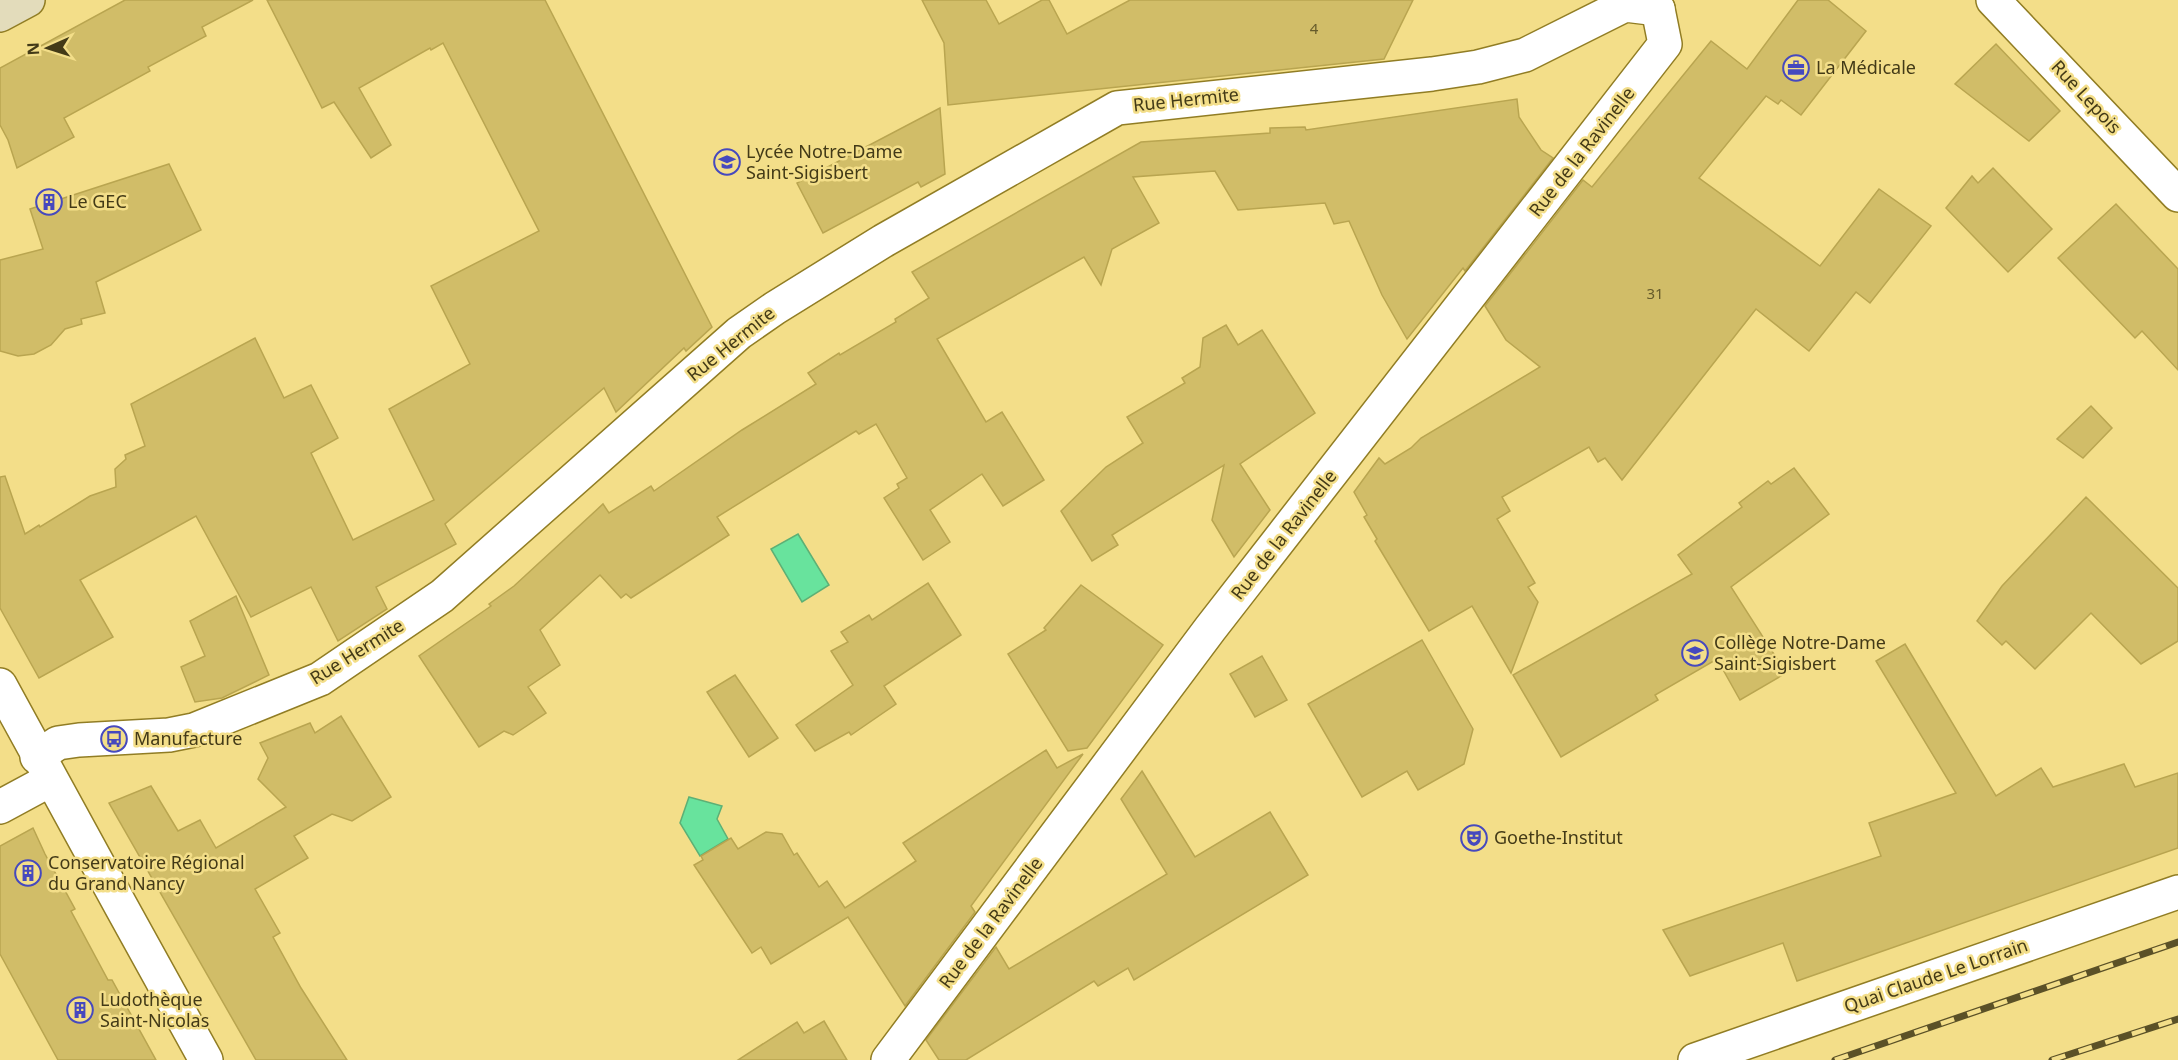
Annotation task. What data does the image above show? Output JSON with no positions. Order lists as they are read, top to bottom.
{
  "streets": {
    "street": [
      "Rue Lepois",
      "Rue Hermite",
      "Rue de la Ravinelle",
      "Quai Claude Le Lorrain"
    ]
  },
  "crossings": [
    ["Rue Hermite", "Rue de la Ravinelle"]
  ],
  "places": {
    "office": ["La Médicale"],
    "school or university": ["Lycée Notre-Dame Saint-Sigisbert", "Collège Notre-Dame Saint-Sigisbert"],
    "building": ["Le GEC", "Conservatoire Régional du Grand Nancy", "Ludothèque Saint-Nicolas"],
    "bus stop": ["Manufacture"],
    "theatre": ["Goethe-Institut"]
  },
  "house_numbers": ["4", "31"],
  "north": "left"
}
